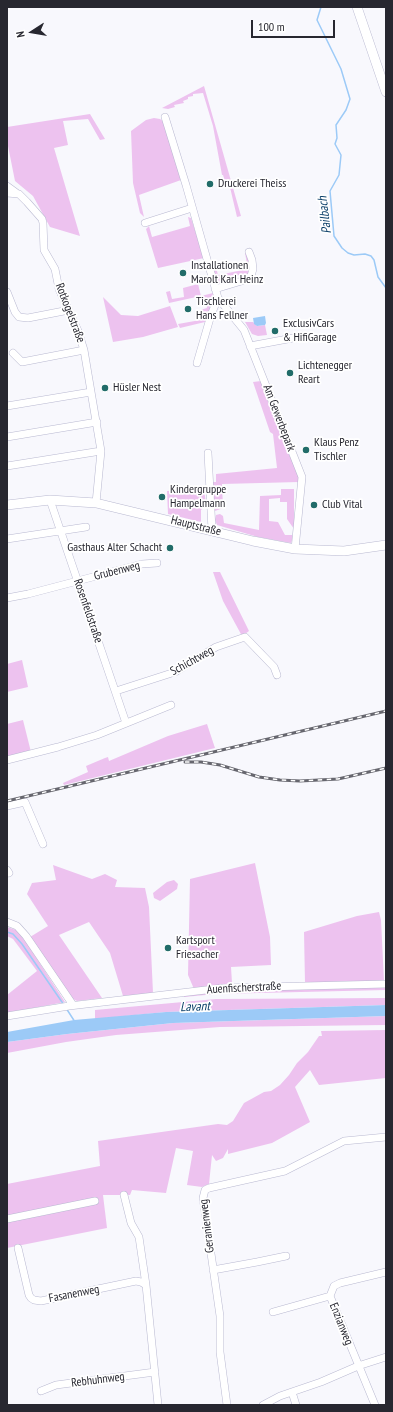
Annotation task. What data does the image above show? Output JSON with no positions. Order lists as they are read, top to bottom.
{
  "streets": {
    "main road": ["Hauptstraße"],
    "street": [
      "Rotkogelstraße",
      "Am Gewerbepark",
      "Grubenweg",
      "Rosenfeldstraße",
      "Schichtweg",
      "Auenfischerstraße",
      "Geranienweg",
      "Fasanenweg",
      "Enzianweg",
      "Rebhuhnweg"
    ]
  },
  "crossings": [
    ["Rotkogelstraße", "Hauptstraße"],
    ["Am Gewerbepark", "Hauptstraße"],
    ["Hauptstraße", "Rosenfeldstraße"],
    ["Grubenweg", "Rosenfeldstraße"],
    ["Rosenfeldstraße", "Schichtweg"]
  ],
  "water": ["Pailbach", "Lavant"],
  "places": [
    "Druckerei Theiss",
    "Installationen Marolt Karl Heinz",
    "Tischlerei Hans Fellner",
    "ExclusivCars & HifiGarage",
    "Lichtenegger Reart",
    "Hüsler Nest",
    "Klaus Penz Tischler",
    "Kindergruppe Hampelmann",
    "Club Vital",
    "Gasthaus Alter Schacht",
    "Kartsport Friesacher"
  ],
  "scale_bar": "100 m",
  "north": "left"
}
